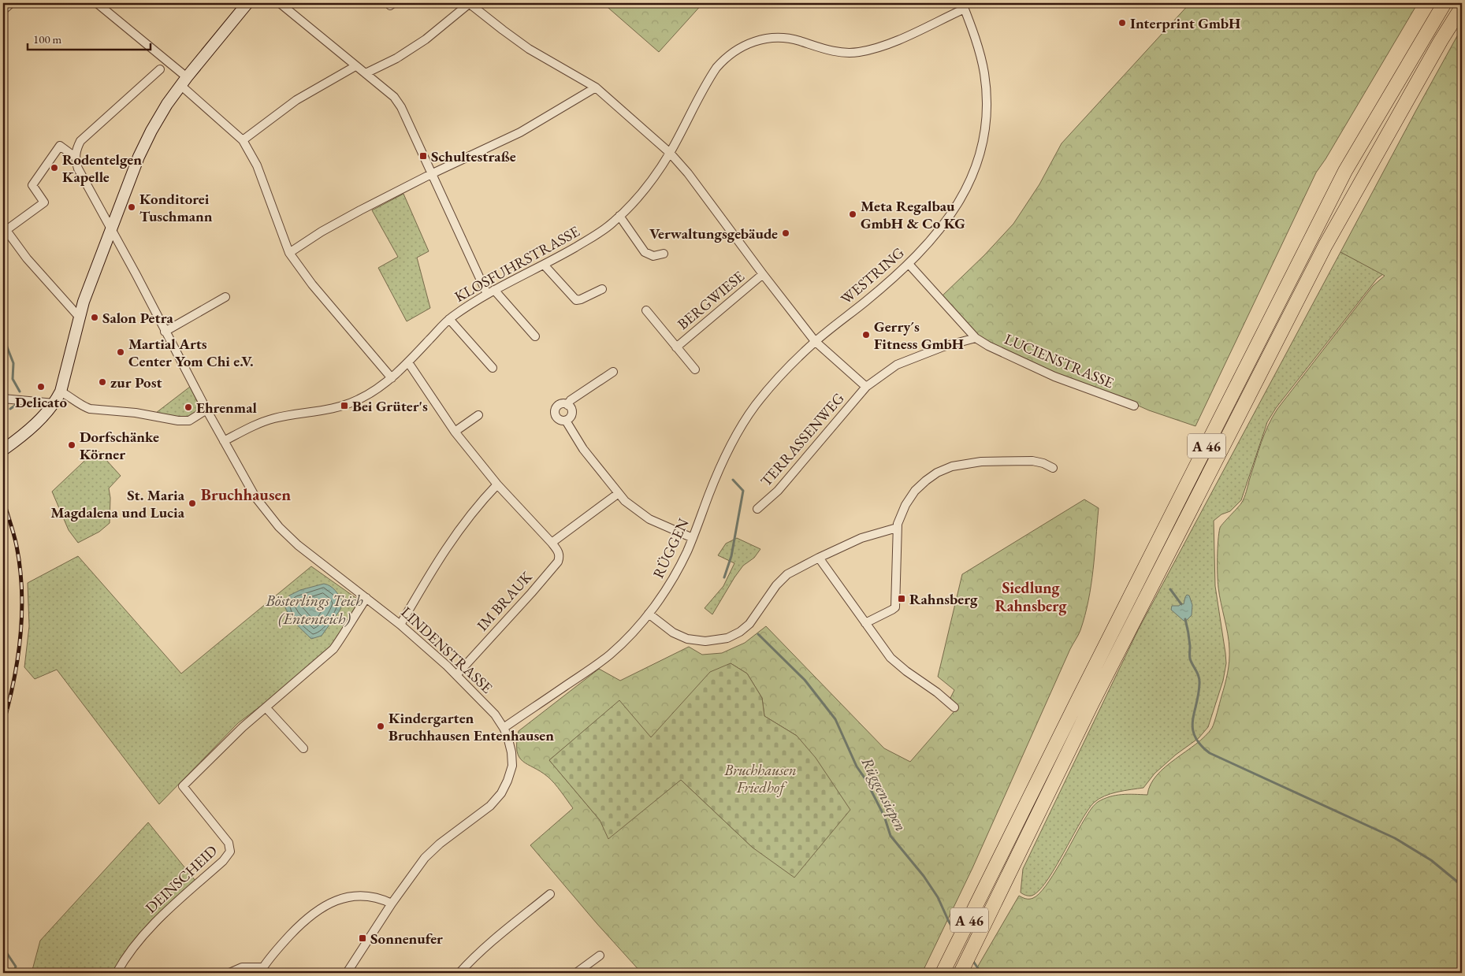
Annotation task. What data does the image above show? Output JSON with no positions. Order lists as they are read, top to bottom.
{
  "streets": {
    "highway": ["A 46"],
    "street": [
      "KLOSFUHRSTRASSE",
      "WESTRING",
      "BERGWIESE",
      "LUCIENSTRASSE",
      "TERRASSENWEG",
      "RÜGGEN",
      "IM BRAUK",
      "LINDENSTRASSE",
      "DEINSCHEID"
    ]
  },
  "crossings": [
    ["KLOSFUHRSTRASSE", "WESTRING"],
    ["KLOSFUHRSTRASSE", "IM BRAUK"],
    ["KLOSFUHRSTRASSE", "LINDENSTRASSE"],
    ["WESTRING", "LUCIENSTRASSE"],
    ["WESTRING", "RÜGGEN"],
    ["RÜGGEN", "LINDENSTRASSE"],
    ["IM BRAUK", "LINDENSTRASSE"]
  ],
  "districts": ["Bruchhausen", "Siedlung Rahnsberg"],
  "water": ["Bösterlings Teich (Ententeich)", "Rüggensiepen"],
  "parks": ["Bruchhausen Friedhof"],
  "places": {
    "other": [
      "Interprint GmbH",
      "Rodentelgen Kapelle",
      "Konditorei Tuschmann",
      "Meta Regalbau GmbH & Co KG",
      "Verwaltungsgebäude",
      "Salon Petra",
      "Gerry´s Fitness GmbH",
      "Martial Arts Center Yom Chi e.V.",
      "zur Post",
      "Delicato",
      "Ehrenmal",
      "Dorfschänke Körner",
      "St. Maria Magdalena und Lucia",
      "Kindergarten Bruchhausen Entenhausen"
    ],
    "transit": [
      "Schultestraße",
      "Bei Grüter's",
      "Rahnsberg",
      "Sonnenufer"
    ]
  },
  "scale_bar": "100 m"
}
